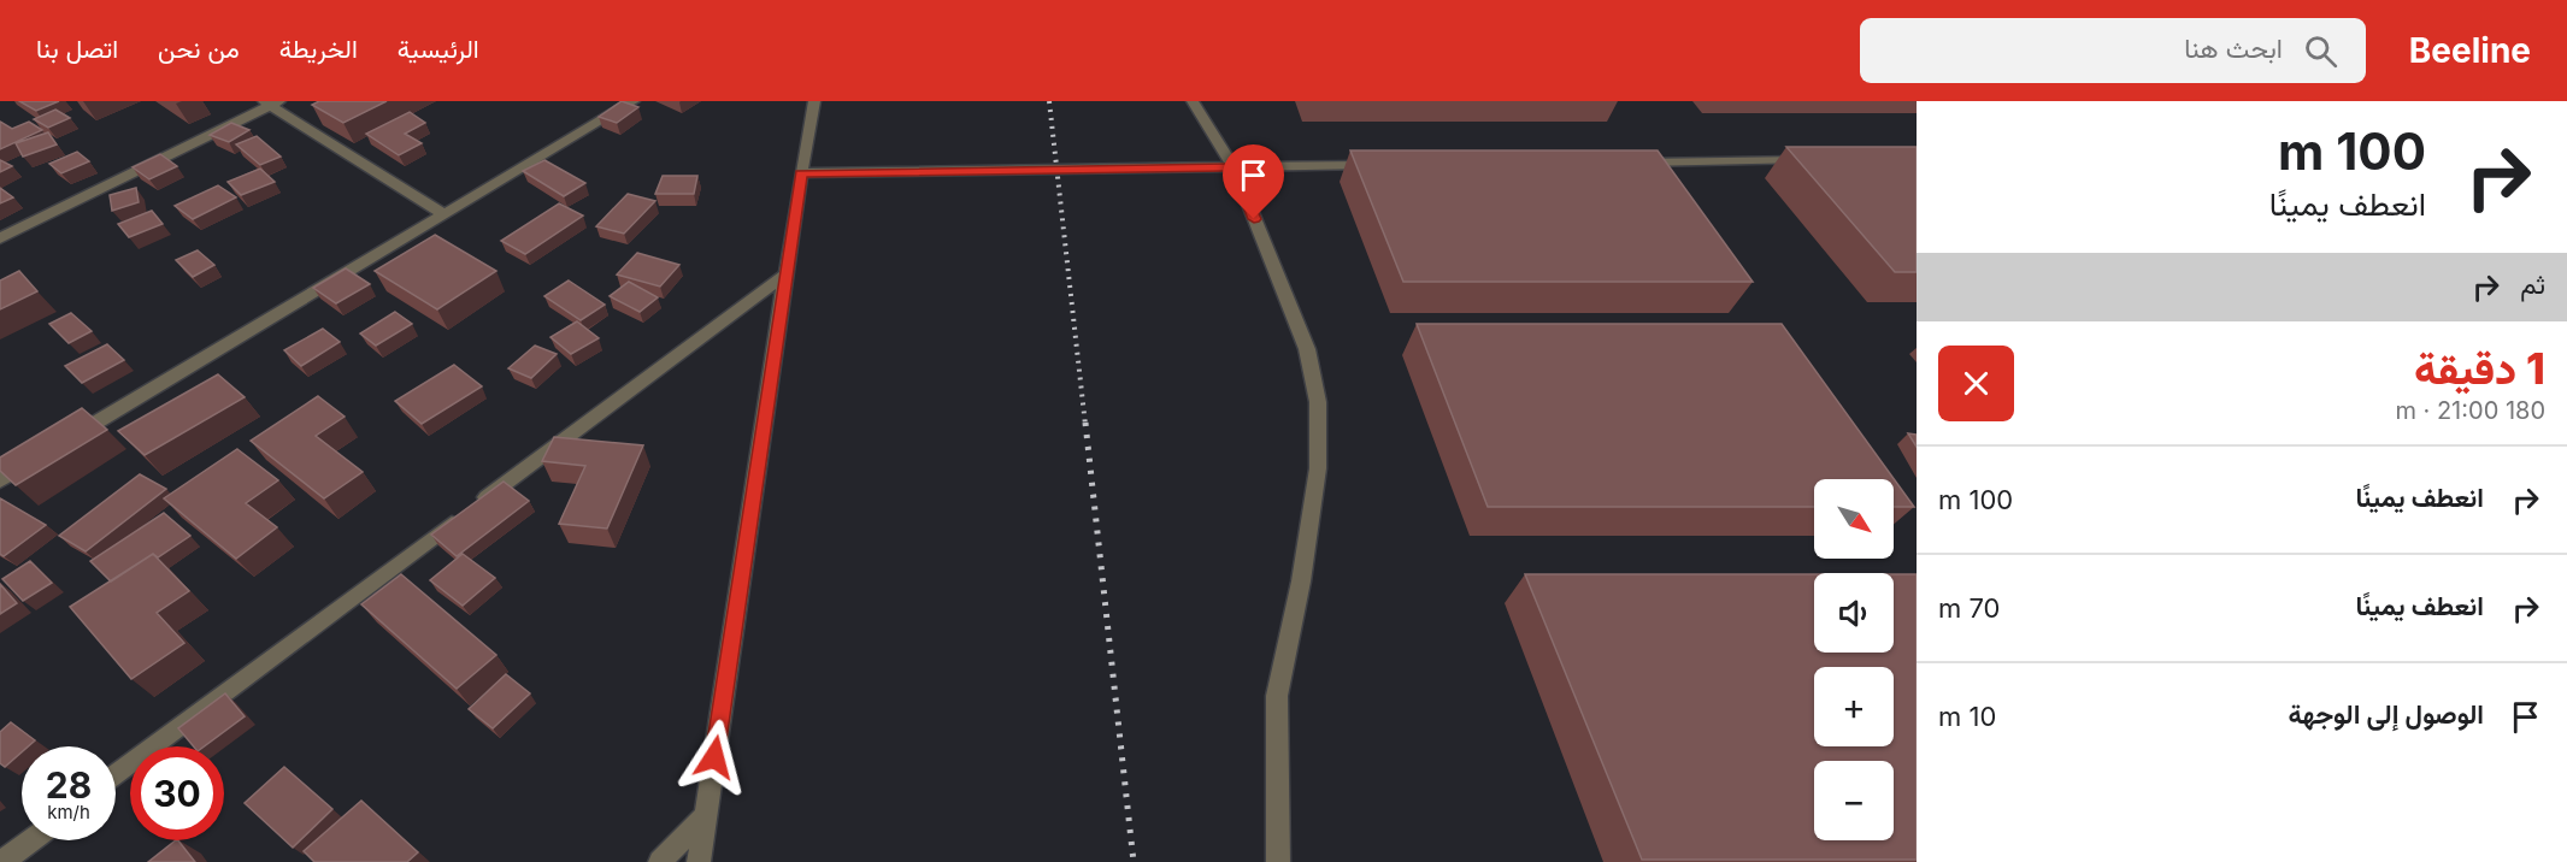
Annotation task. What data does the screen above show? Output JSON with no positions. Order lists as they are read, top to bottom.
{
  "north": "bottom right",
  "page": {
    "header": "Beeline",
    "search": "ابحث هنا",
    "nav": [
      "الرئيسية",
      "الخريطة",
      "من نحن",
      "اتصل بنا"
    ],
    "turn": ["100 m", "انعطف يمينًا"],
    "then": "ثم",
    "heading": ["1 دقيقة", "180 m · 21:00"],
    "list": [
      {
        "name": "انعطف يمينًا",
        "value": "100 m"
      },
      {
        "name": "انعطف يمينًا",
        "value": "70 m"
      },
      {
        "name": "الوصول إلى الوجهة",
        "value": "10 m"
      }
    ],
    "map_buttons": ["+", "−"],
    "speed": "28 km/h",
    "limit": "30"
  }
}
